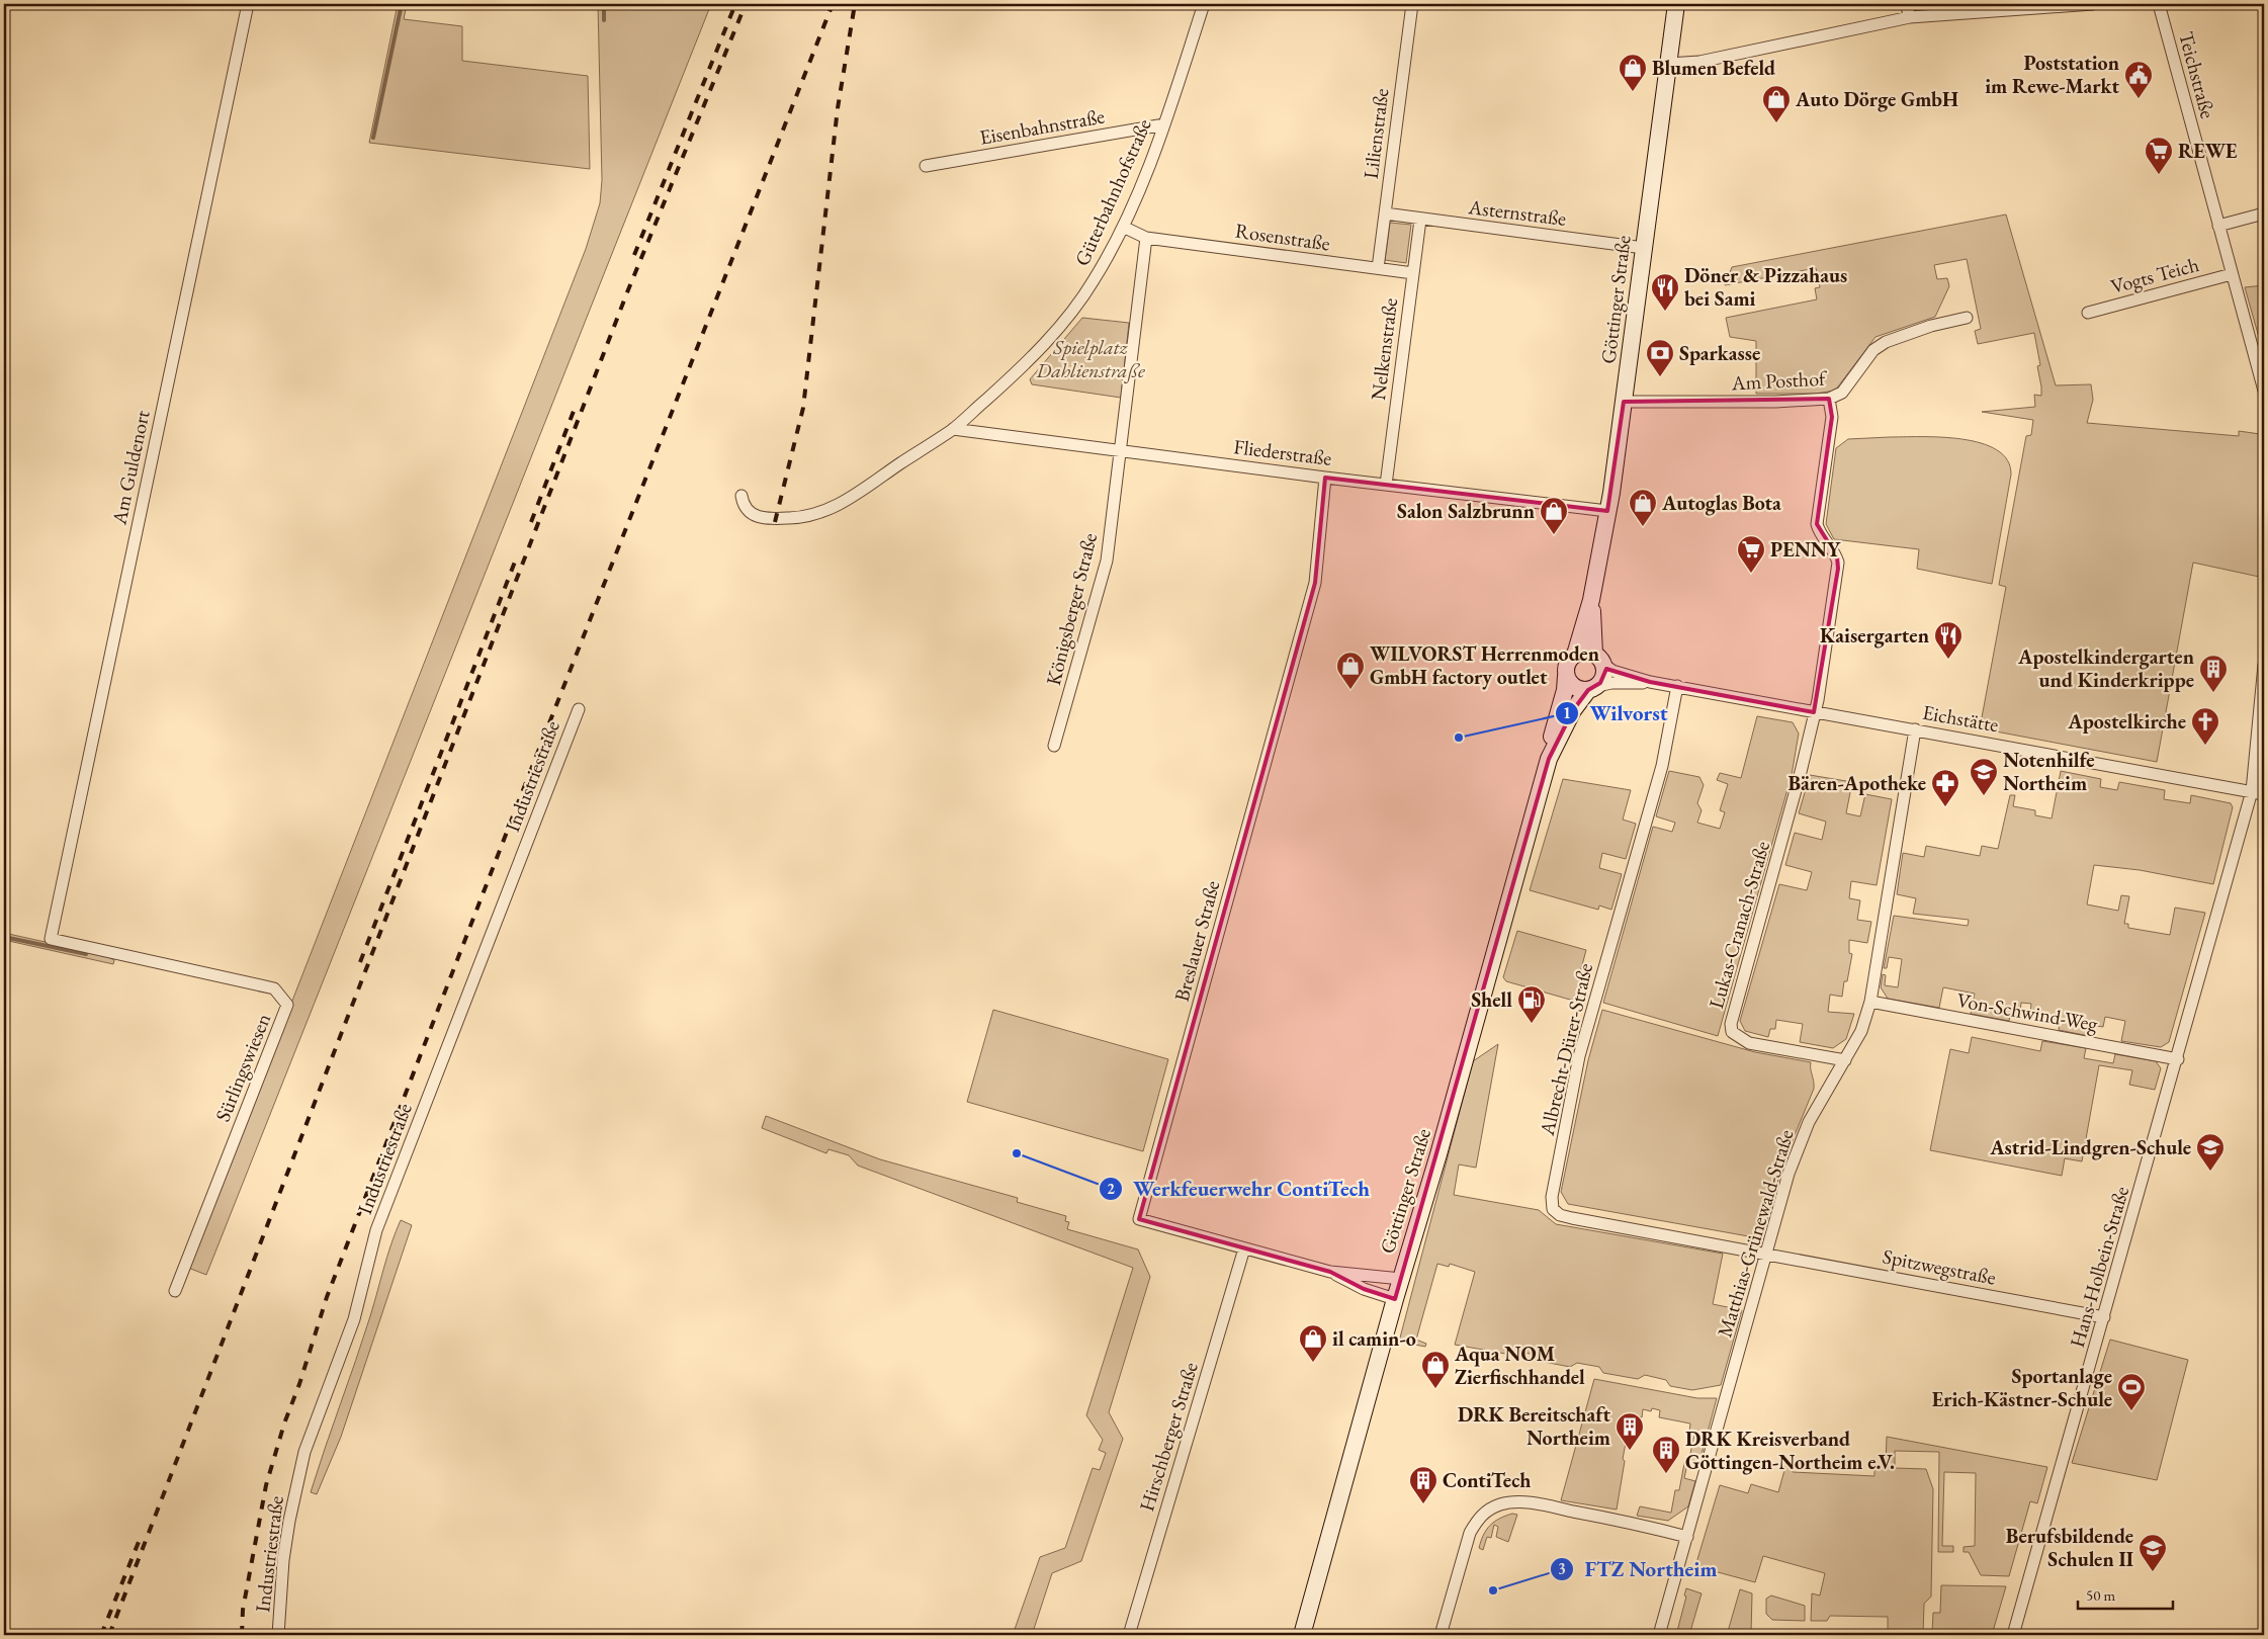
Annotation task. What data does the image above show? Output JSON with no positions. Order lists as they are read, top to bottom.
{
  "streets": {
    "main road": ["Göttinger Straße"],
    "street": [
      "Teichstraße",
      "Eisenbahnstraße",
      "Lilienstraße",
      "Güterbahnhofstraße",
      "Asternstraße",
      "Rosenstraße",
      "Vogts Teich",
      "Nelkenstraße",
      "Am Posthof",
      "Fliederstraße",
      "Am Guldenort",
      "Königsberger Straße",
      "Eichstätte",
      "Industriestraße",
      "Lukas-Cranach-Straße",
      "Breslauer Straße",
      "Von-Schwind-Weg",
      "Albrecht-Dürer-Straße",
      "Sürlingswiesen",
      "Matthias-Grünewald-Straße",
      "Spitzwegstraße",
      "Hans-Holbein-Straße",
      "Hirschberger Straße"
    ]
  },
  "crossings": [
    ["Teichstraße", "Vogts Teich"],
    ["Eisenbahnstraße", "Güterbahnhofstraße"],
    ["Lilienstraße", "Asternstraße"],
    ["Lilienstraße", "Rosenstraße"],
    ["Güterbahnhofstraße", "Rosenstraße"],
    ["Güterbahnhofstraße", "Fliederstraße"],
    ["Asternstraße", "Göttinger Straße"],
    ["Asternstraße", "Nelkenstraße"],
    ["Rosenstraße", "Nelkenstraße"],
    ["Rosenstraße", "Königsberger Straße"],
    ["Göttinger Straße", "Am Posthof"],
    ["Göttinger Straße", "Fliederstraße"],
    ["Göttinger Straße", "Eichstätte"],
    ["Göttinger Straße", "Breslauer Straße"],
    ["Nelkenstraße", "Fliederstraße"],
    ["Am Posthof", "Lukas-Cranach-Straße"],
    ["Fliederstraße", "Königsberger Straße"],
    ["Fliederstraße", "Breslauer Straße"],
    ["Am Guldenort", "Sürlingswiesen"],
    ["Eichstätte", "Lukas-Cranach-Straße"],
    ["Eichstätte", "Albrecht-Dürer-Straße"],
    ["Eichstätte", "Matthias-Grünewald-Straße"],
    ["Eichstätte", "Hans-Holbein-Straße"],
    ["Lukas-Cranach-Straße", "Matthias-Grünewald-Straße"],
    ["Breslauer Straße", "Hirschberger Straße"],
    ["Von-Schwind-Weg", "Matthias-Grünewald-Straße"],
    ["Von-Schwind-Weg", "Hans-Holbein-Straße"],
    ["Albrecht-Dürer-Straße", "Matthias-Grünewald-Straße"],
    ["Albrecht-Dürer-Straße", "Spitzwegstraße"],
    ["Matthias-Grünewald-Straße", "Spitzwegstraße"],
    ["Spitzwegstraße", "Hans-Holbein-Straße"]
  ],
  "parks": ["Spielplatz Dahlienstraße"],
  "places": {
    "shop": [
      "Blumen Befeld",
      "Auto Dörge GmbH",
      "Autoglas Bota",
      "Salon Salzbrunn",
      "WILVORST Herrenmoden GmbH factory outlet",
      "il camin-o",
      "Aqua NOM Zierfischhandel"
    ],
    "public building": ["Poststation im Rewe-Markt"],
    "supermarket": ["REWE", "PENNY"],
    "restaurant": ["Döner & Pizzahaus bei Sami", "Kaisergarten"],
    "bank": ["Sparkasse"],
    "building": [
      "Apostelkindergarten und Kinderkrippe",
      "DRK Bereitschaft Northeim",
      "DRK Kreisverband Göttingen-Northeim e.V.",
      "ContiTech"
    ],
    "other": ["Wilvorst", "Werkfeuerwehr ContiTech", "FTZ Northeim"],
    "church": ["Apostelkirche"],
    "school or university": ["Notenhilfe Northeim", "Astrid-Lindgren-Schule", "Berufsbildende Schulen II"],
    "pharmacy": ["Bären-Apotheke"],
    "fuel station": ["Shell"],
    "sports": ["Sportanlage Erich-Kästner-Schule"]
  },
  "scale_bar": "50 m"
}
